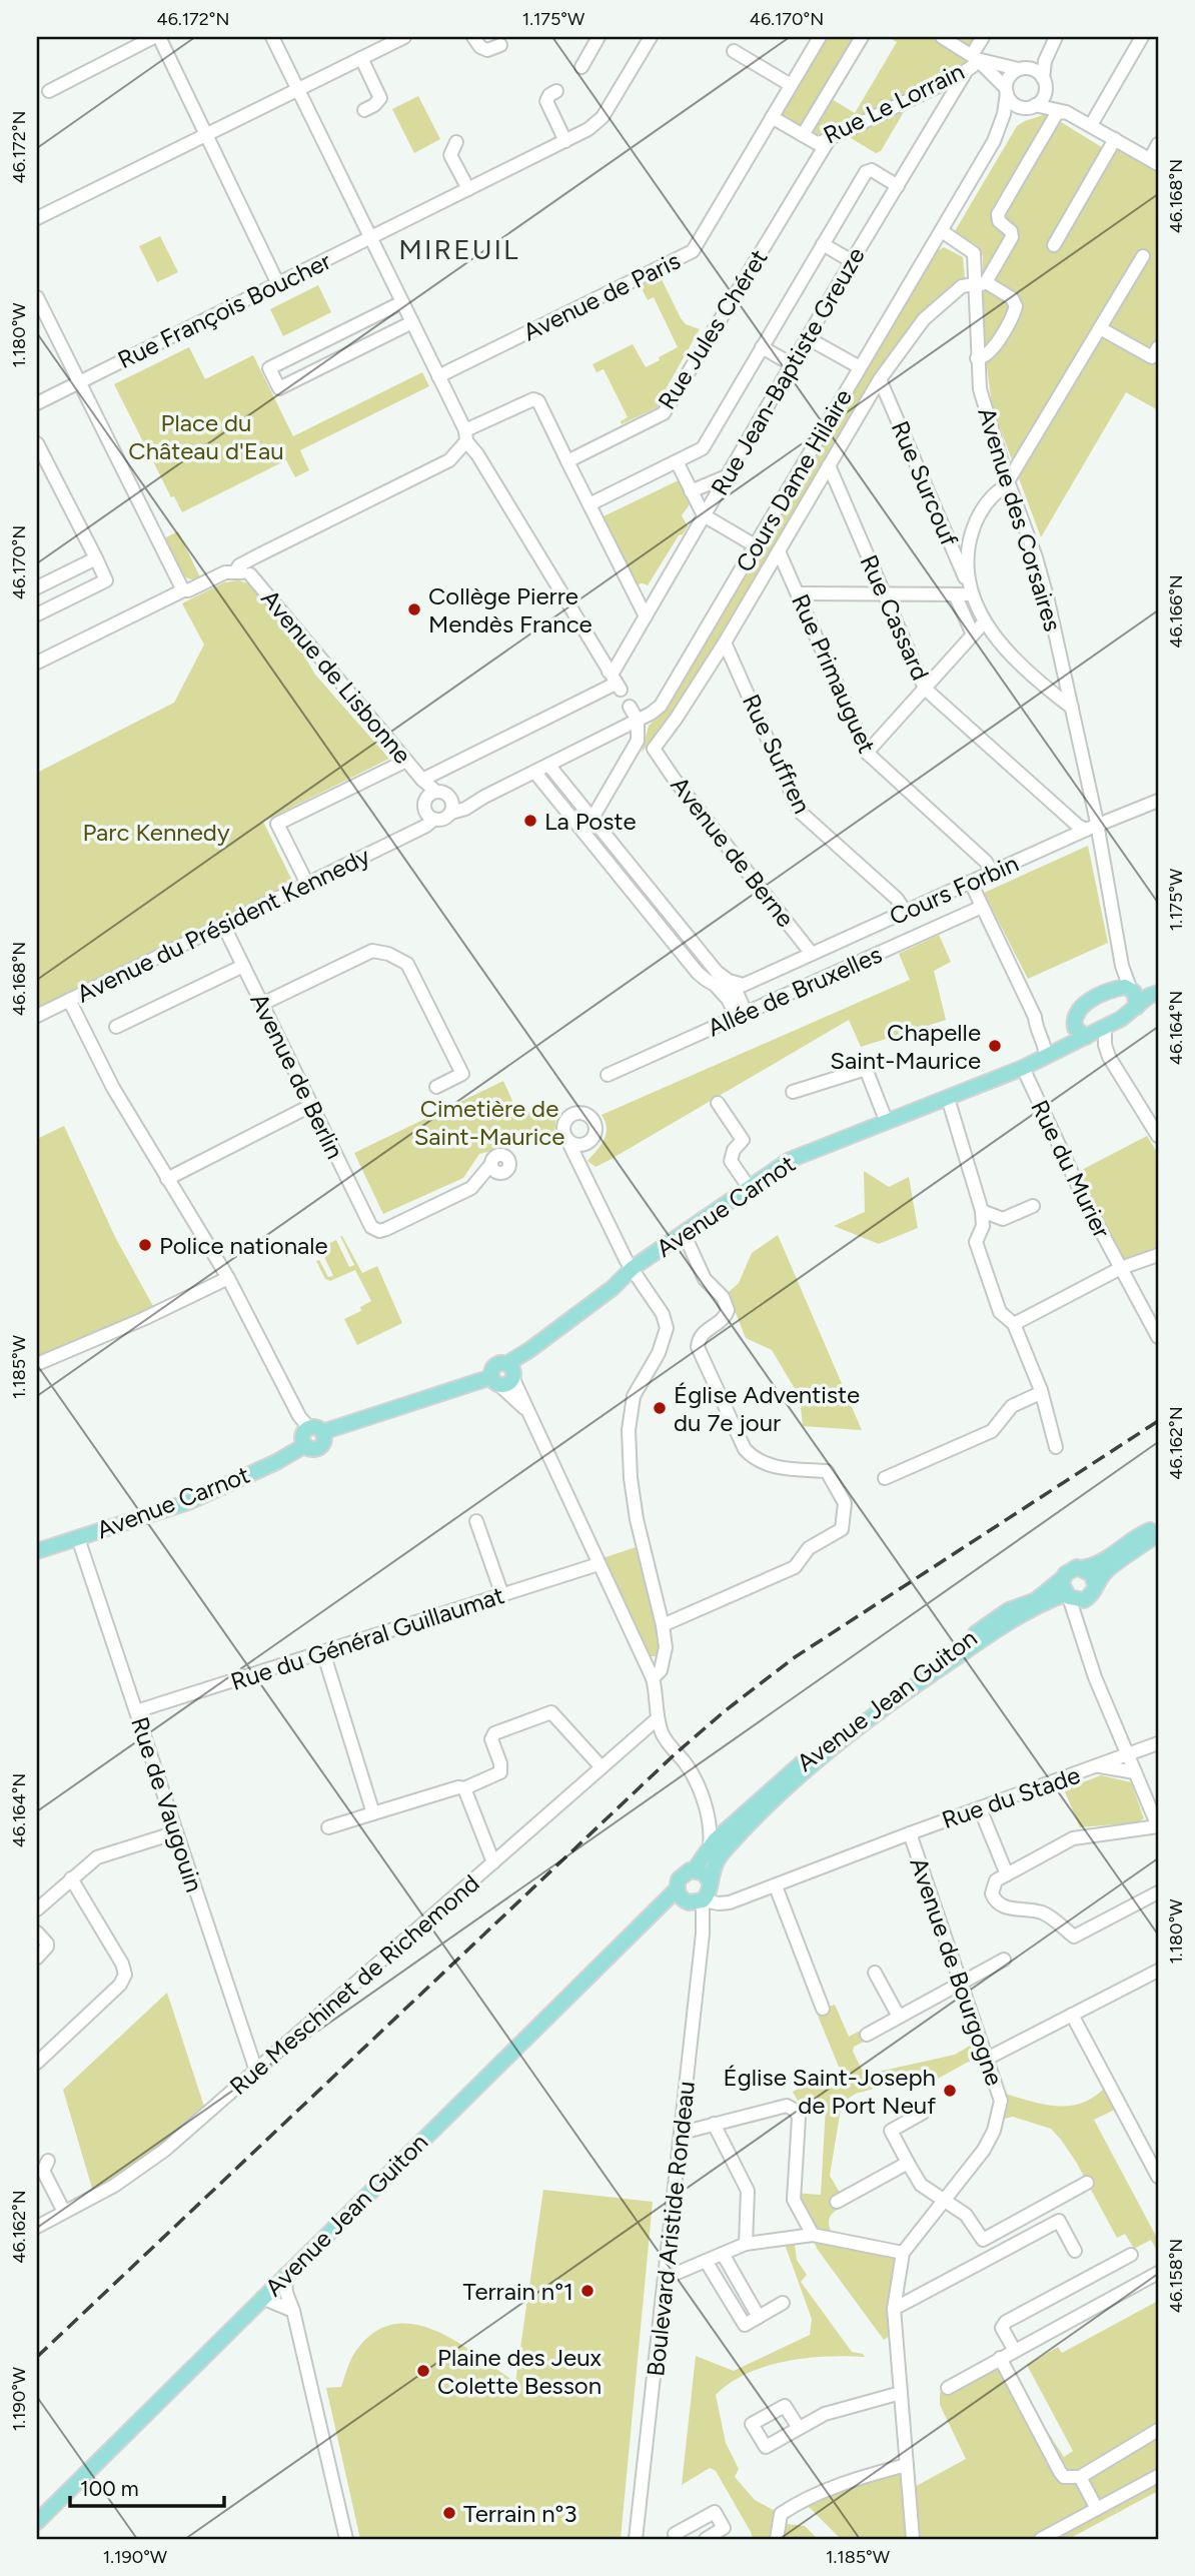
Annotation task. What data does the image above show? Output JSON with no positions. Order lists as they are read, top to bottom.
{
  "streets": {
    "main road": ["Avenue Carnot", "Avenue Jean Guiton"],
    "street": [
      "Rue Le Lorrain",
      "Avenue de Paris",
      "Rue François Boucher",
      "Rue Jules Chéret",
      "Rue Jean-Baptiste Greuze",
      "Cours Dame Hilaire",
      "Rue Surcouf",
      "Avenue des Corsaires",
      "Rue Cassard",
      "Rue Primauguet",
      "Avenue de Lisbonne",
      "Rue Suffren",
      "Avenue de Berne",
      "Cours Forbin",
      "Avenue du Président Kennedy",
      "Allée de Bruxelles",
      "Avenue de Berlin",
      "Rue du Murier",
      "Rue du Général Guillaumat",
      "Rue du Stade",
      "Rue de Vaugouin",
      "Avenue de Bourgogne",
      "Rue Meschinet de Richemond",
      "Boulevard Aristide Rondeau"
    ]
  },
  "crossings": [
    ["Rue Le Lorrain", "Avenue de Paris"],
    ["Rue Le Lorrain", "Rue Jules Chéret"],
    ["Rue Le Lorrain", "Rue Jean-Baptiste Greuze"],
    ["Cours Dame Hilaire", "Rue Surcouf"],
    ["Cours Dame Hilaire", "Avenue des Corsaires"],
    ["Cours Dame Hilaire", "Rue Cassard"],
    ["Cours Dame Hilaire", "Rue Primauguet"],
    ["Cours Dame Hilaire", "Rue Suffren"],
    ["Cours Dame Hilaire", "Avenue de Berne"],
    ["Rue Surcouf", "Avenue des Corsaires"],
    ["Avenue des Corsaires", "Rue Cassard"],
    ["Avenue des Corsaires", "Cours Forbin"],
    ["Rue Cassard", "Cours Forbin"],
    ["Rue Primauguet", "Cours Forbin"],
    ["Avenue de Lisbonne", "Avenue du Président Kennedy"],
    ["Rue Suffren", "Cours Forbin"],
    ["Avenue de Berne", "Cours Forbin"],
    ["Avenue du Président Kennedy", "Avenue de Berlin"],
    ["Rue du Murier", "Avenue Carnot"],
    ["Avenue Carnot", "Rue de Vaugouin"],
    ["Rue du Général Guillaumat", "Rue de Vaugouin"],
    ["Avenue Jean Guiton", "Rue du Stade"],
    ["Avenue Jean Guiton", "Boulevard Aristide Rondeau"],
    ["Rue du Stade", "Avenue de Bourgogne"],
    ["Rue du Stade", "Boulevard Aristide Rondeau"],
    ["Rue de Vaugouin", "Rue Meschinet de Richemond"]
  ],
  "districts": ["MIREUIL"],
  "parks": ["Place du Château d'Eau", "Parc Kennedy", "Cimetière de Saint-Maurice"],
  "places": [
    "Collège Pierre Mendès France",
    "La Poste",
    "Chapelle Saint-Maurice",
    "Police nationale",
    "Église Adventiste du 7e jour",
    "Église Saint-Joseph de Port Neuf",
    "Terrain n°1",
    "Plaine des Jeux Colette Besson",
    "Terrain n°3"
  ],
  "scale_bar": "100 m",
  "coordinates": [
    "46.172°N",
    "1.175°W",
    "46.170°N",
    "46.168°N",
    "1.180°W",
    "46.166°N",
    "46.164°N",
    "1.185°W",
    "46.162°N",
    "46.158°N",
    "1.190°W"
  ]
}
